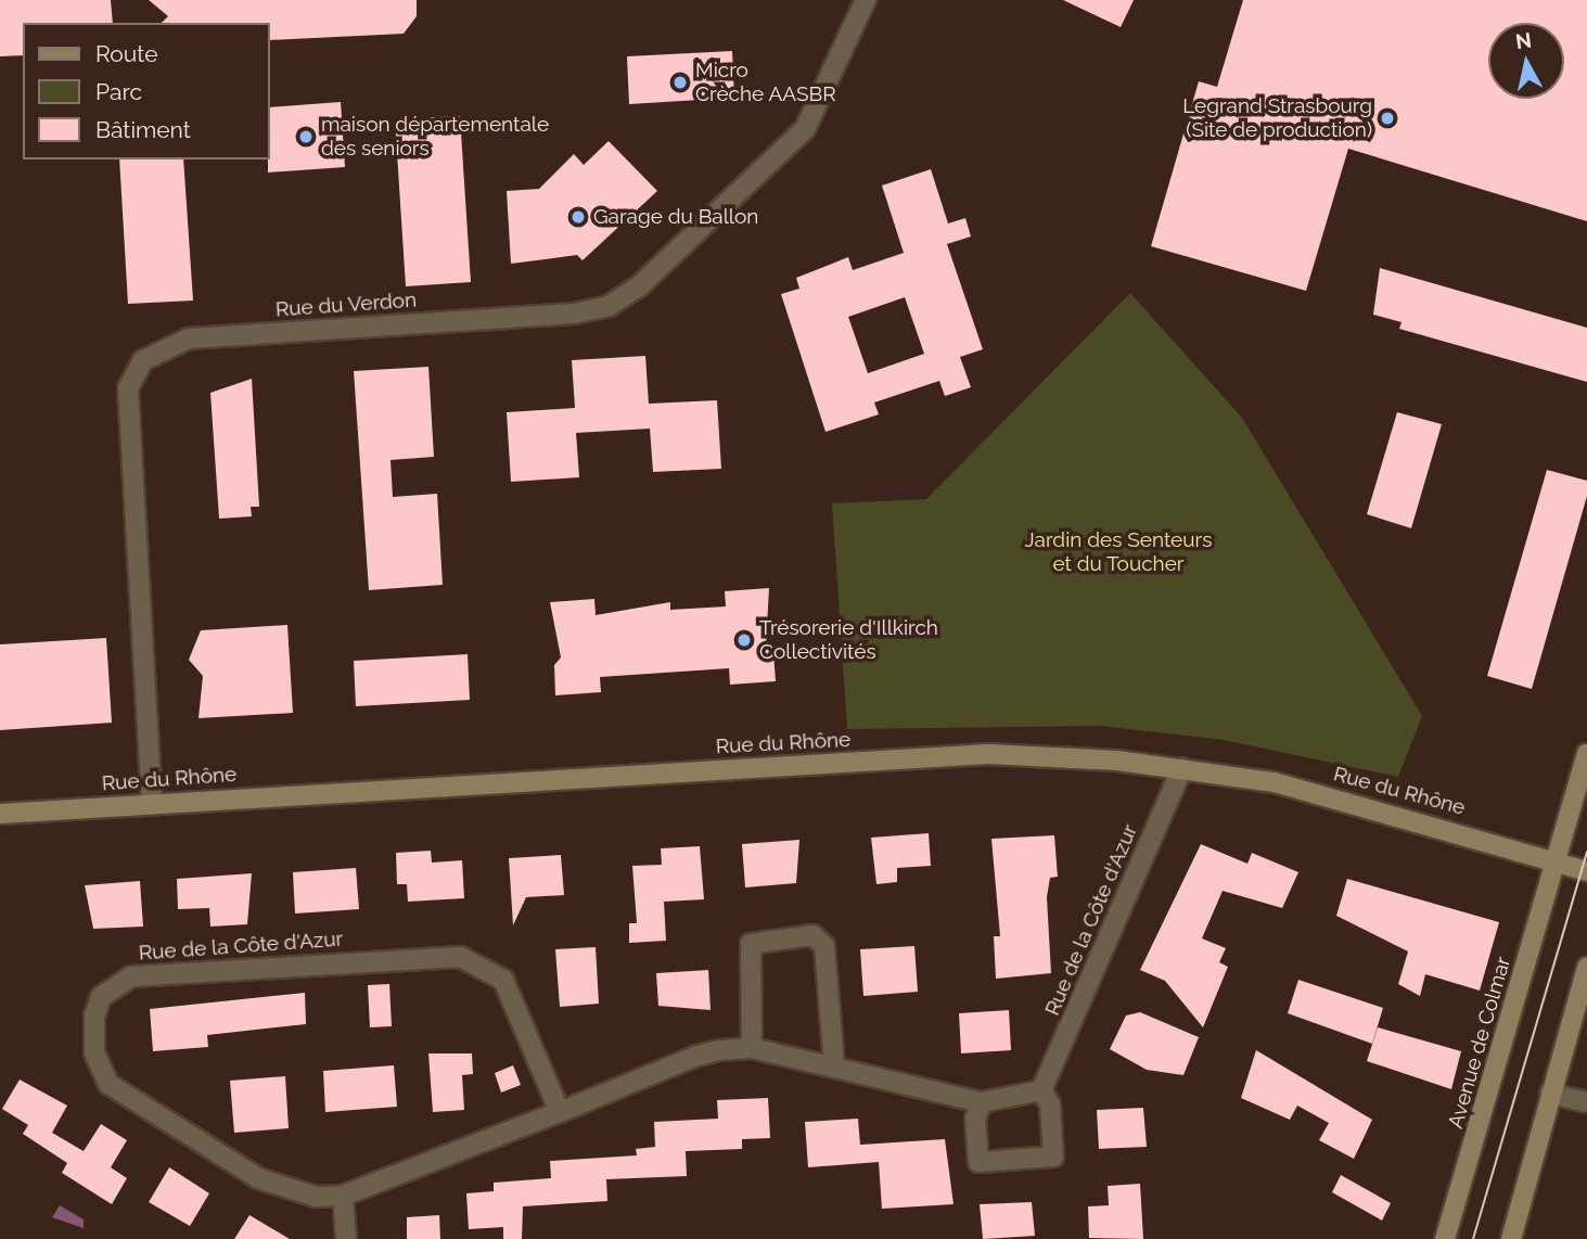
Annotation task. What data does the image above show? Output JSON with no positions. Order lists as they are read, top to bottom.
{
  "streets": {
    "main road": ["Rue du Rhône", "Avenue de Colmar"],
    "street": ["Rue du Verdon", "Rue de la Côte d'Azur"]
  },
  "crossings": [
    ["Rue du Verdon", "Rue du Rhône"],
    ["Rue du Rhône", "Rue de la Côte d'Azur"],
    ["Rue du Rhône", "Avenue de Colmar"]
  ],
  "parks": ["Jardin des Senteurs et du Toucher"],
  "places": [
    "Micro Crèche AASBR",
    "Legrand Strasbourg (Site de production)",
    "maison départementale des seniors",
    "Garage du Ballon",
    "Trésorerie d'Illkirch Collectivités"
  ],
  "legend": ["Route", "Parc", "Bâtiment"],
  "north": "top"
}
